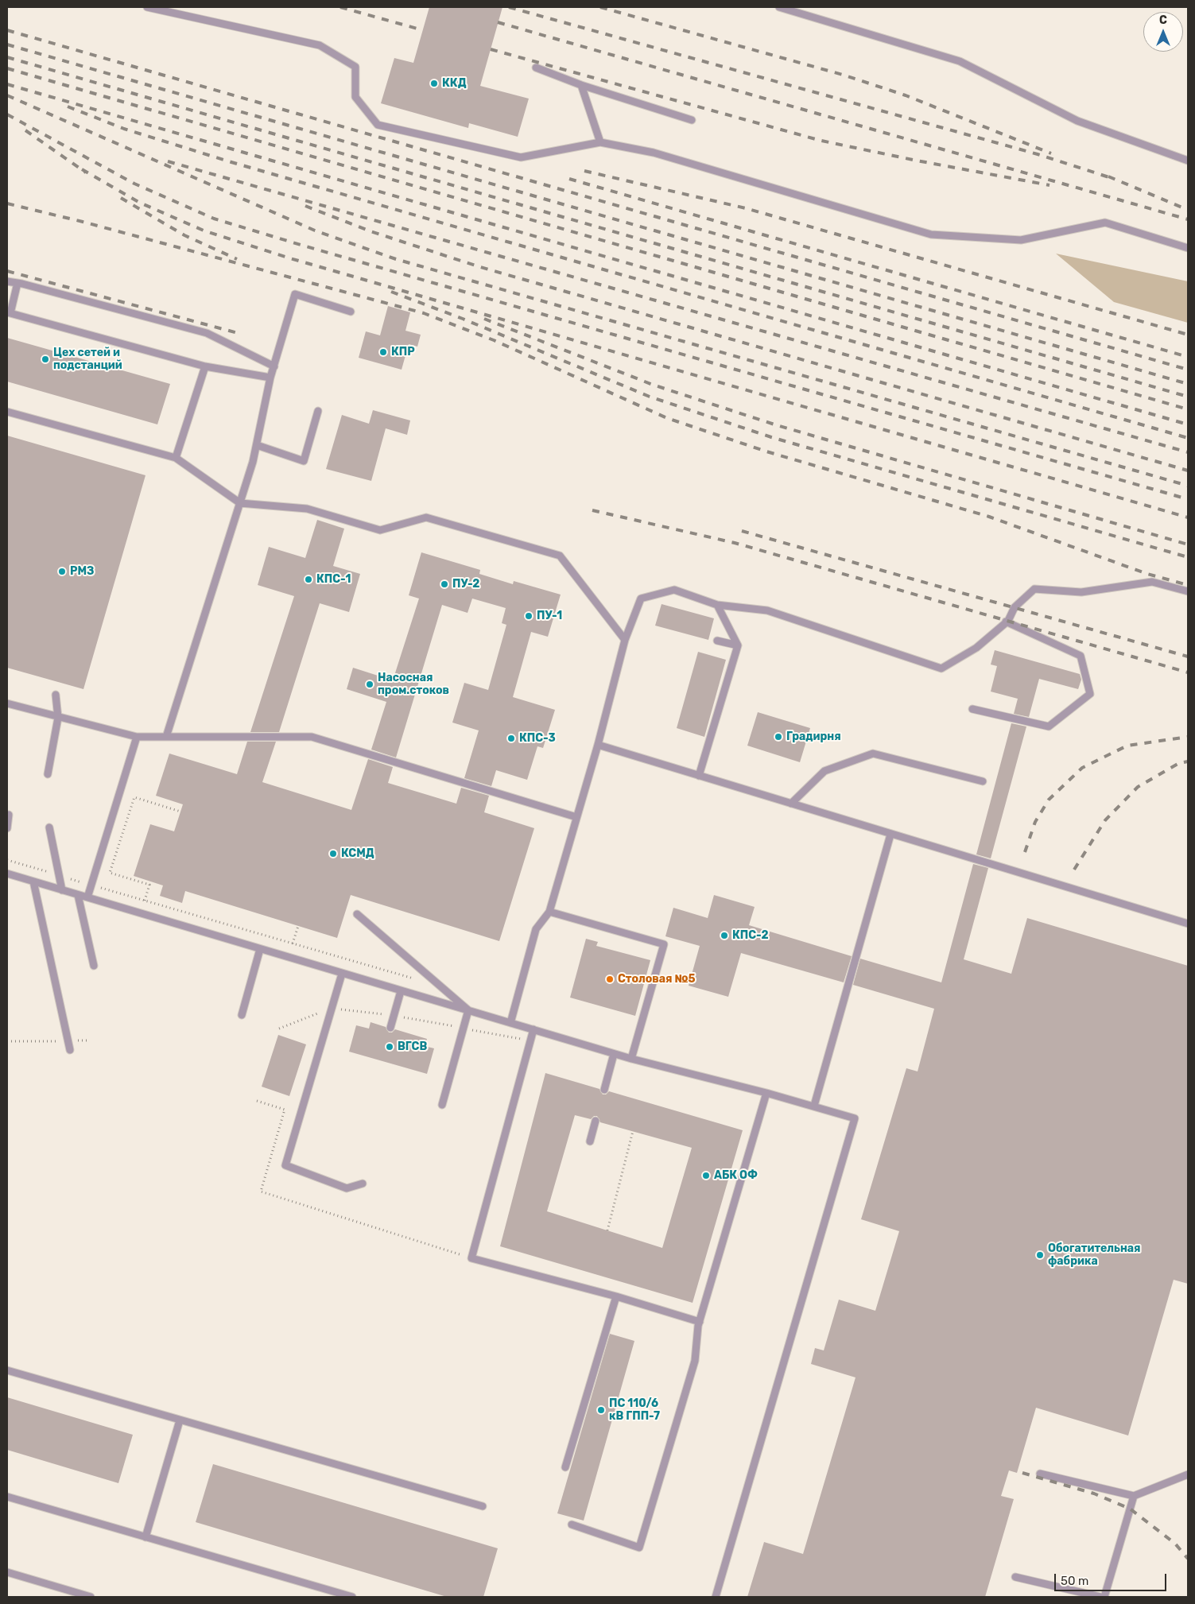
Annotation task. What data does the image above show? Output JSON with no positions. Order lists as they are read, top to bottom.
{
  "places": [
    "ККД",
    "КПР",
    "Цех сетей и подстанций",
    "РМЗ",
    "КПС-1",
    "ПУ-2",
    "ПУ-1",
    "Насосная пром.стоков",
    "Градирня",
    "КПС-3",
    "КСМД",
    "КПС-2",
    "Столовая №5",
    "ВГСВ",
    "АБК ОФ",
    "Обогатительная фабрика",
    "ПС 110/6 кВ ГПП-7"
  ],
  "scale_bar": "50 m",
  "north": "top"
}
